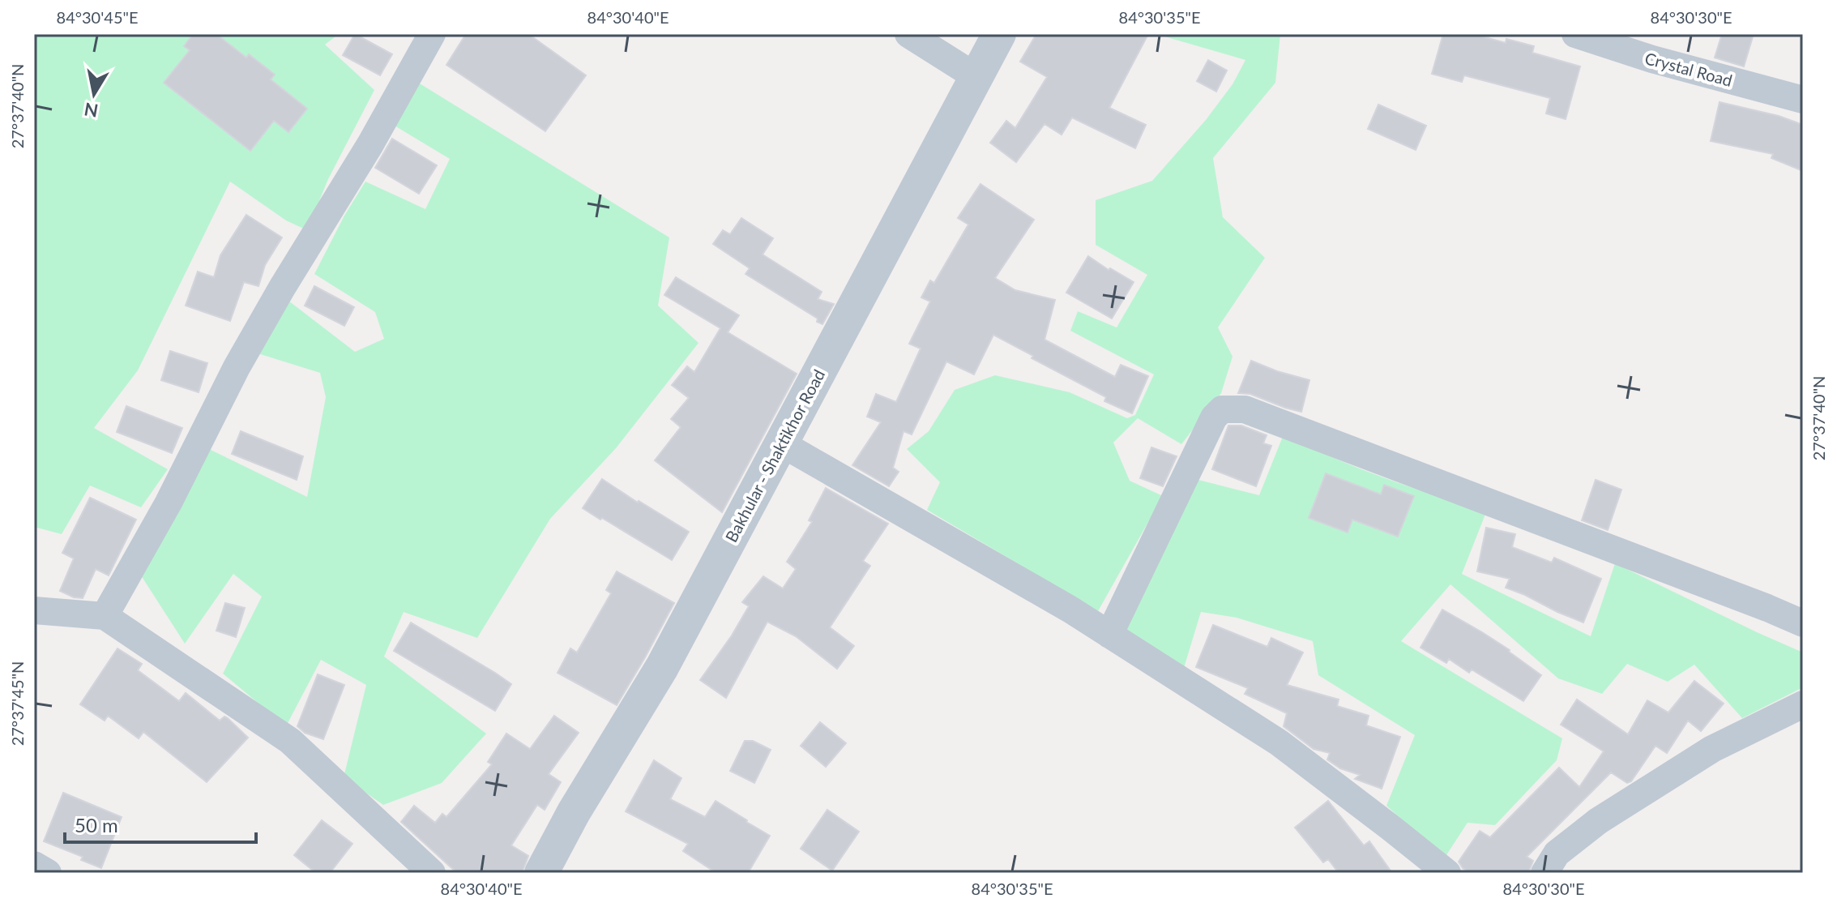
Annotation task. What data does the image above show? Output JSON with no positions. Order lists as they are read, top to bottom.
{
  "streets": {
    "street": ["Crystal Road", "Bakhular - Shaktikhor Road"]
  },
  "scale_bar": "50 m",
  "north": "bottom",
  "coordinates": [
    "84°30'45\"E",
    "84°30'40\"E",
    "84°30'35\"E",
    "84°30'30\"E",
    "27°37'40\"N",
    "27°37'45\"N"
  ]
}
